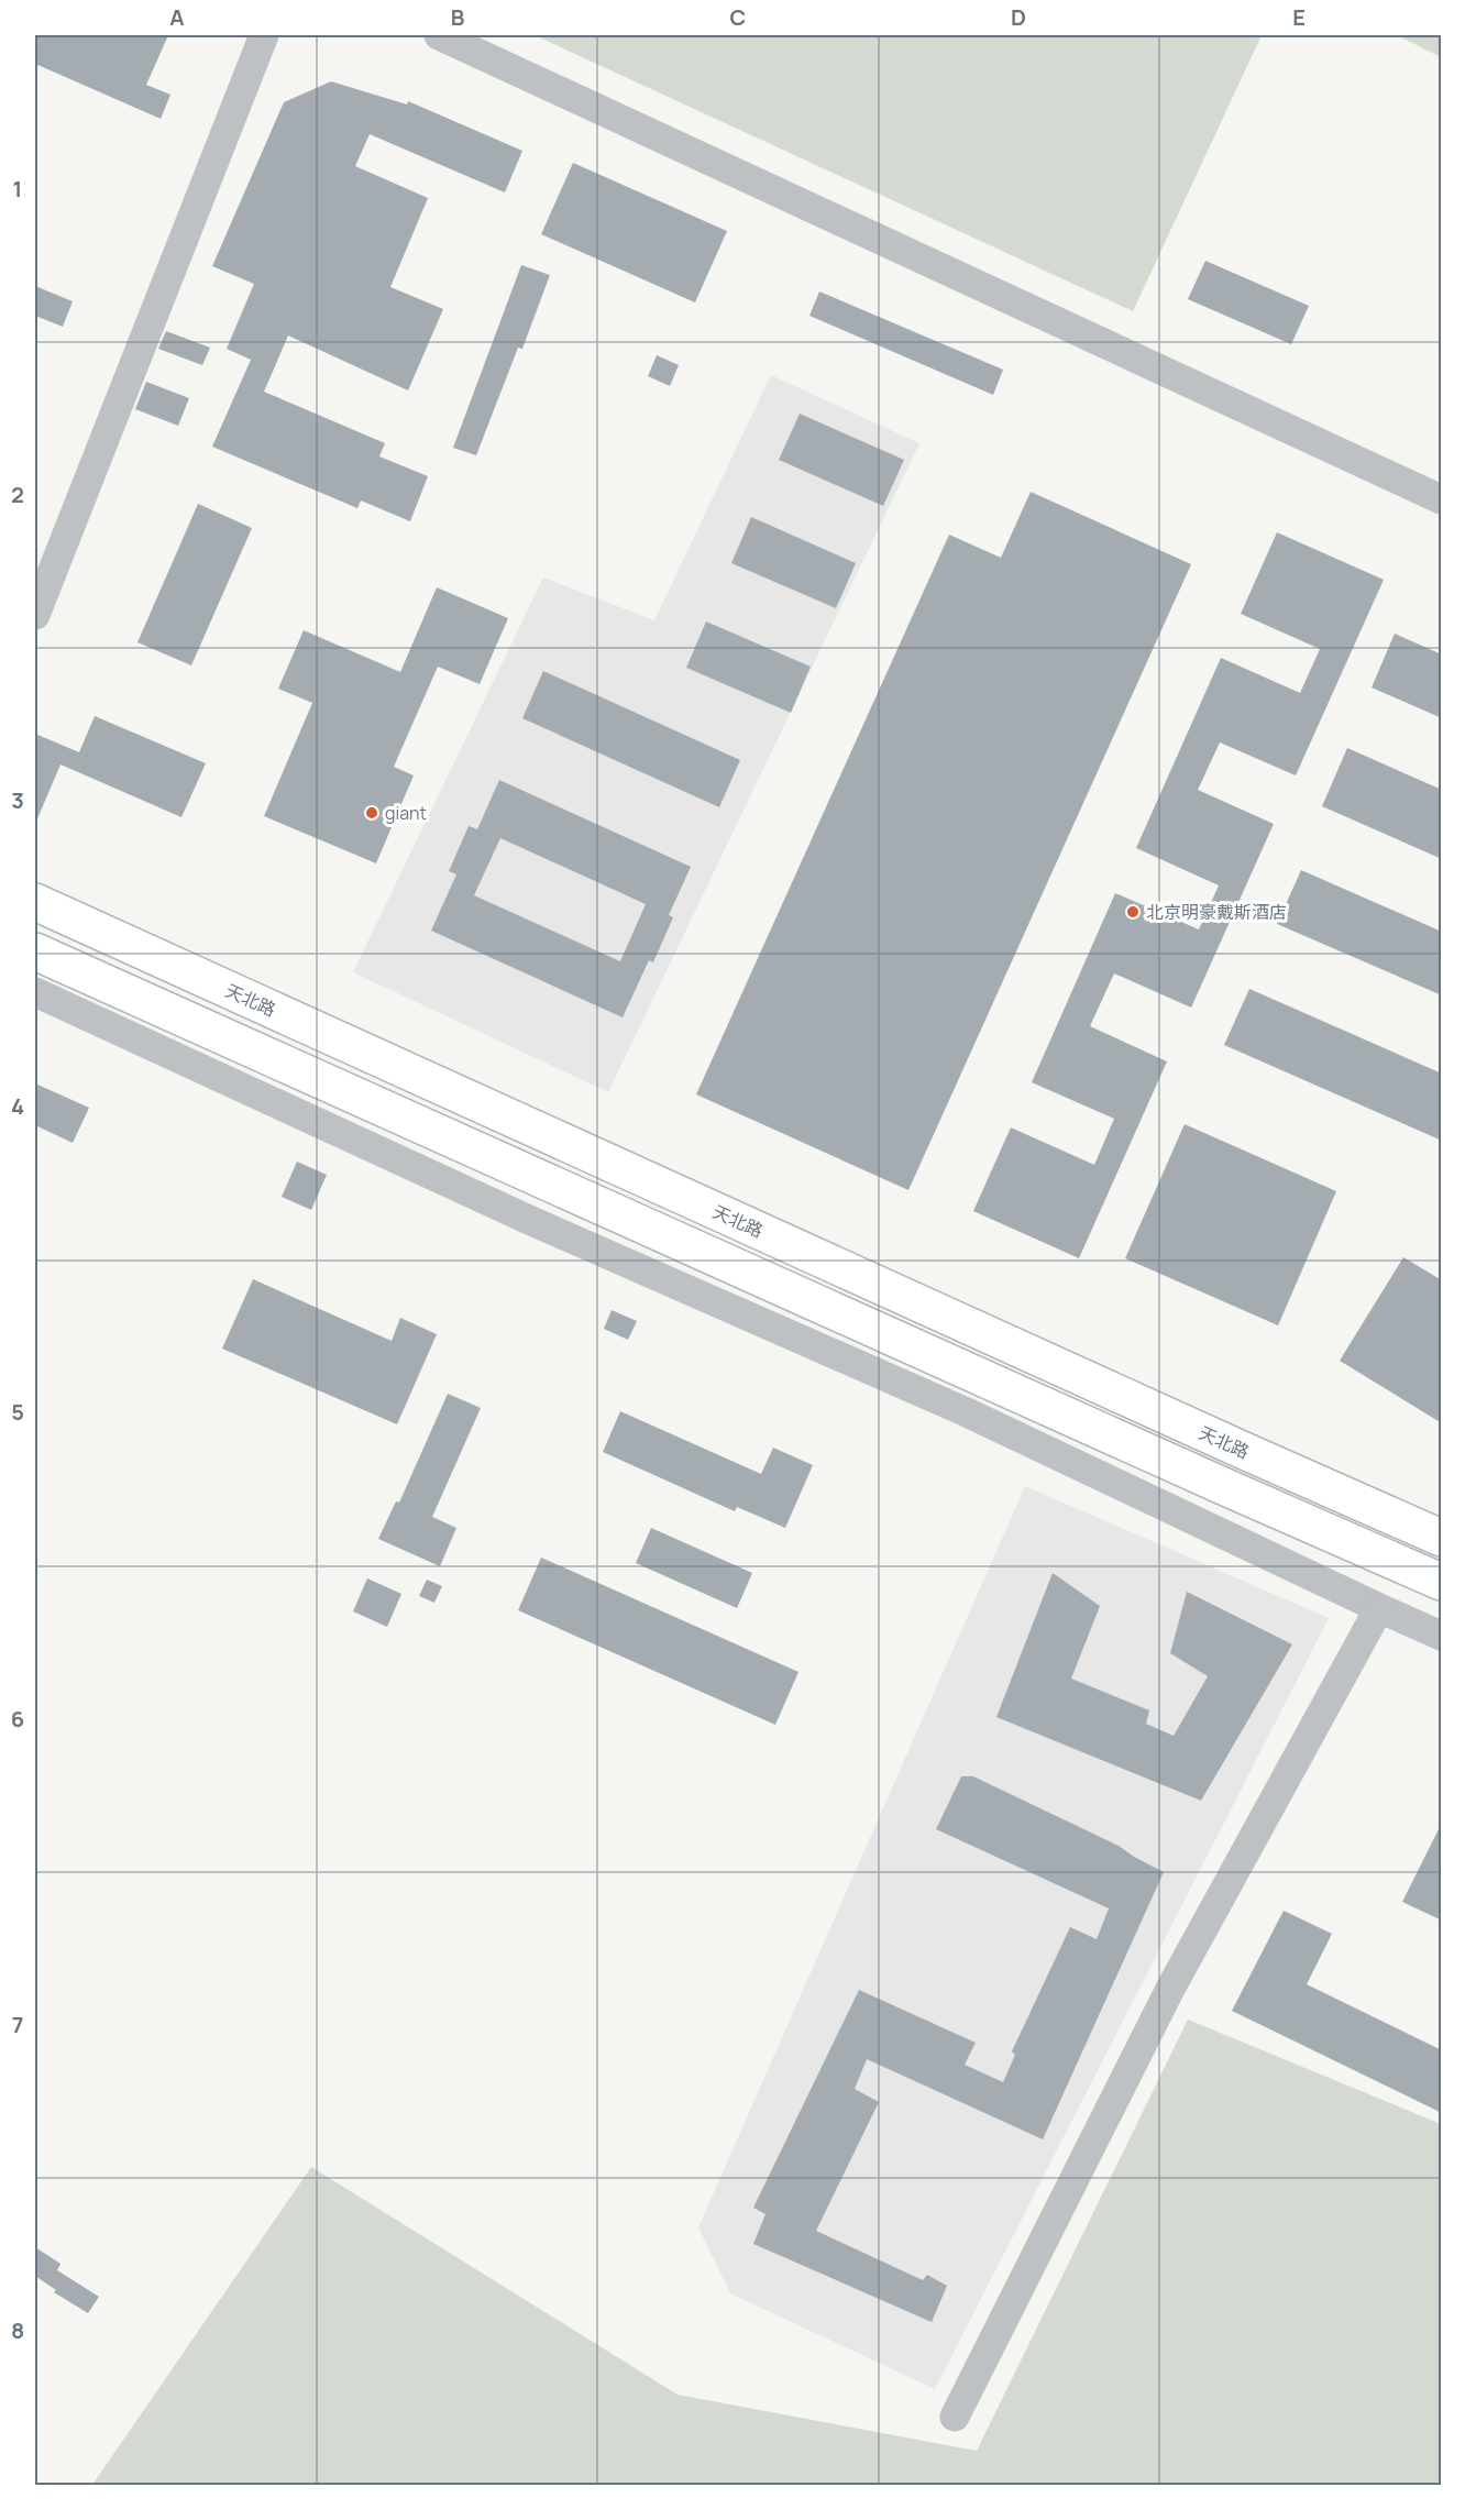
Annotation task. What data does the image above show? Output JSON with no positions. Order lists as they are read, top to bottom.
{
  "streets": {
    "main road": ["天北路"]
  },
  "places": ["giant", "北京明豪戴斯酒店"],
  "grid": {
    "columns": [
      "A",
      "B",
      "C",
      "D",
      "E"
    ],
    "rows": [
      "1",
      "2",
      "3",
      "4",
      "5",
      "6",
      "7",
      "8"
    ]
  }
}
